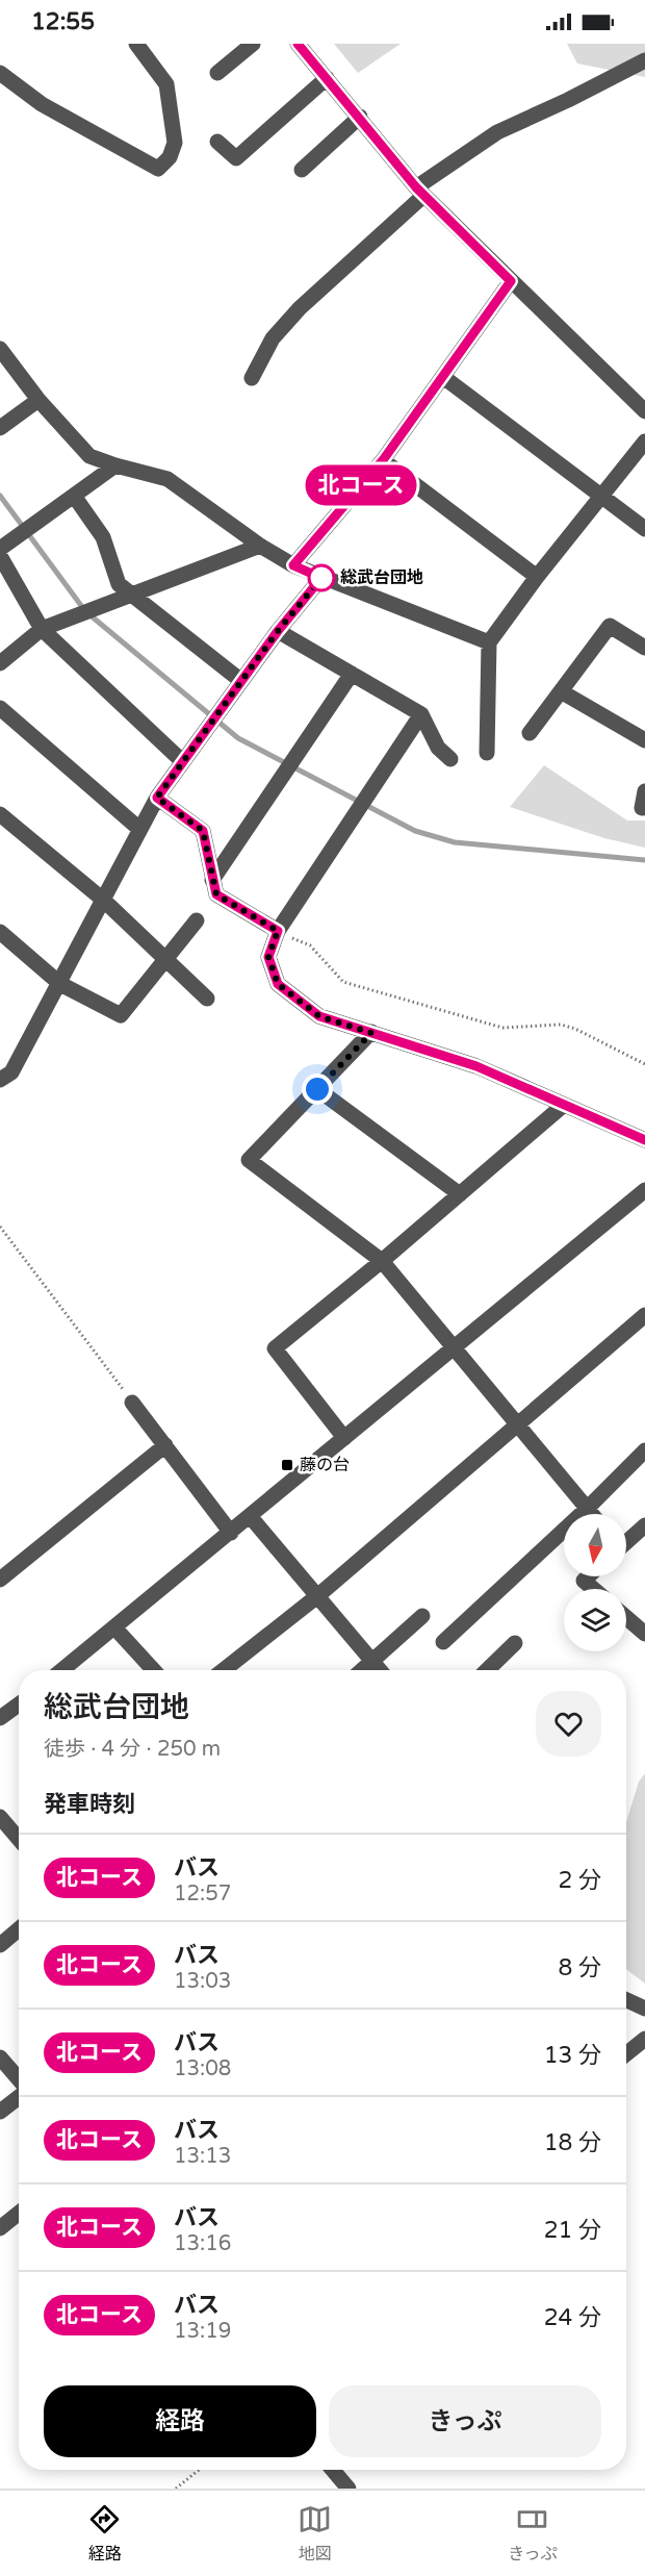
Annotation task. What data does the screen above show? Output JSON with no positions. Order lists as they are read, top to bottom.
{
  "places": {
    "other": ["総武台団地"],
    "transit": ["藤の台"]
  },
  "lines": ["bus line 北コース"],
  "north": "bottom",
  "page": {
    "status": "12:55",
    "on_map": "北コース",
    "heading": [
      ["総武台団地", "徒歩 · 4 分 · 250 m"],
      "発車時刻"
    ],
    "list": [
      {
        "mark": "北コース",
        "name": "バス",
        "note": "12:57",
        "value": "2 分"
      },
      {
        "mark": "北コース",
        "name": "バス",
        "note": "13:03",
        "value": "8 分"
      },
      {
        "mark": "北コース",
        "name": "バス",
        "note": "13:08",
        "value": "13 分"
      },
      {
        "mark": "北コース",
        "name": "バス",
        "note": "13:13",
        "value": "18 分"
      },
      {
        "mark": "北コース",
        "name": "バス",
        "note": "13:16",
        "value": "21 分"
      },
      {
        "mark": "北コース",
        "name": "バス",
        "note": "13:19",
        "value": "24 分"
      }
    ],
    "buttons": ["経路", "きっぷ"],
    "tabs": ["経路", "地図", "きっぷ"]
  }
}
